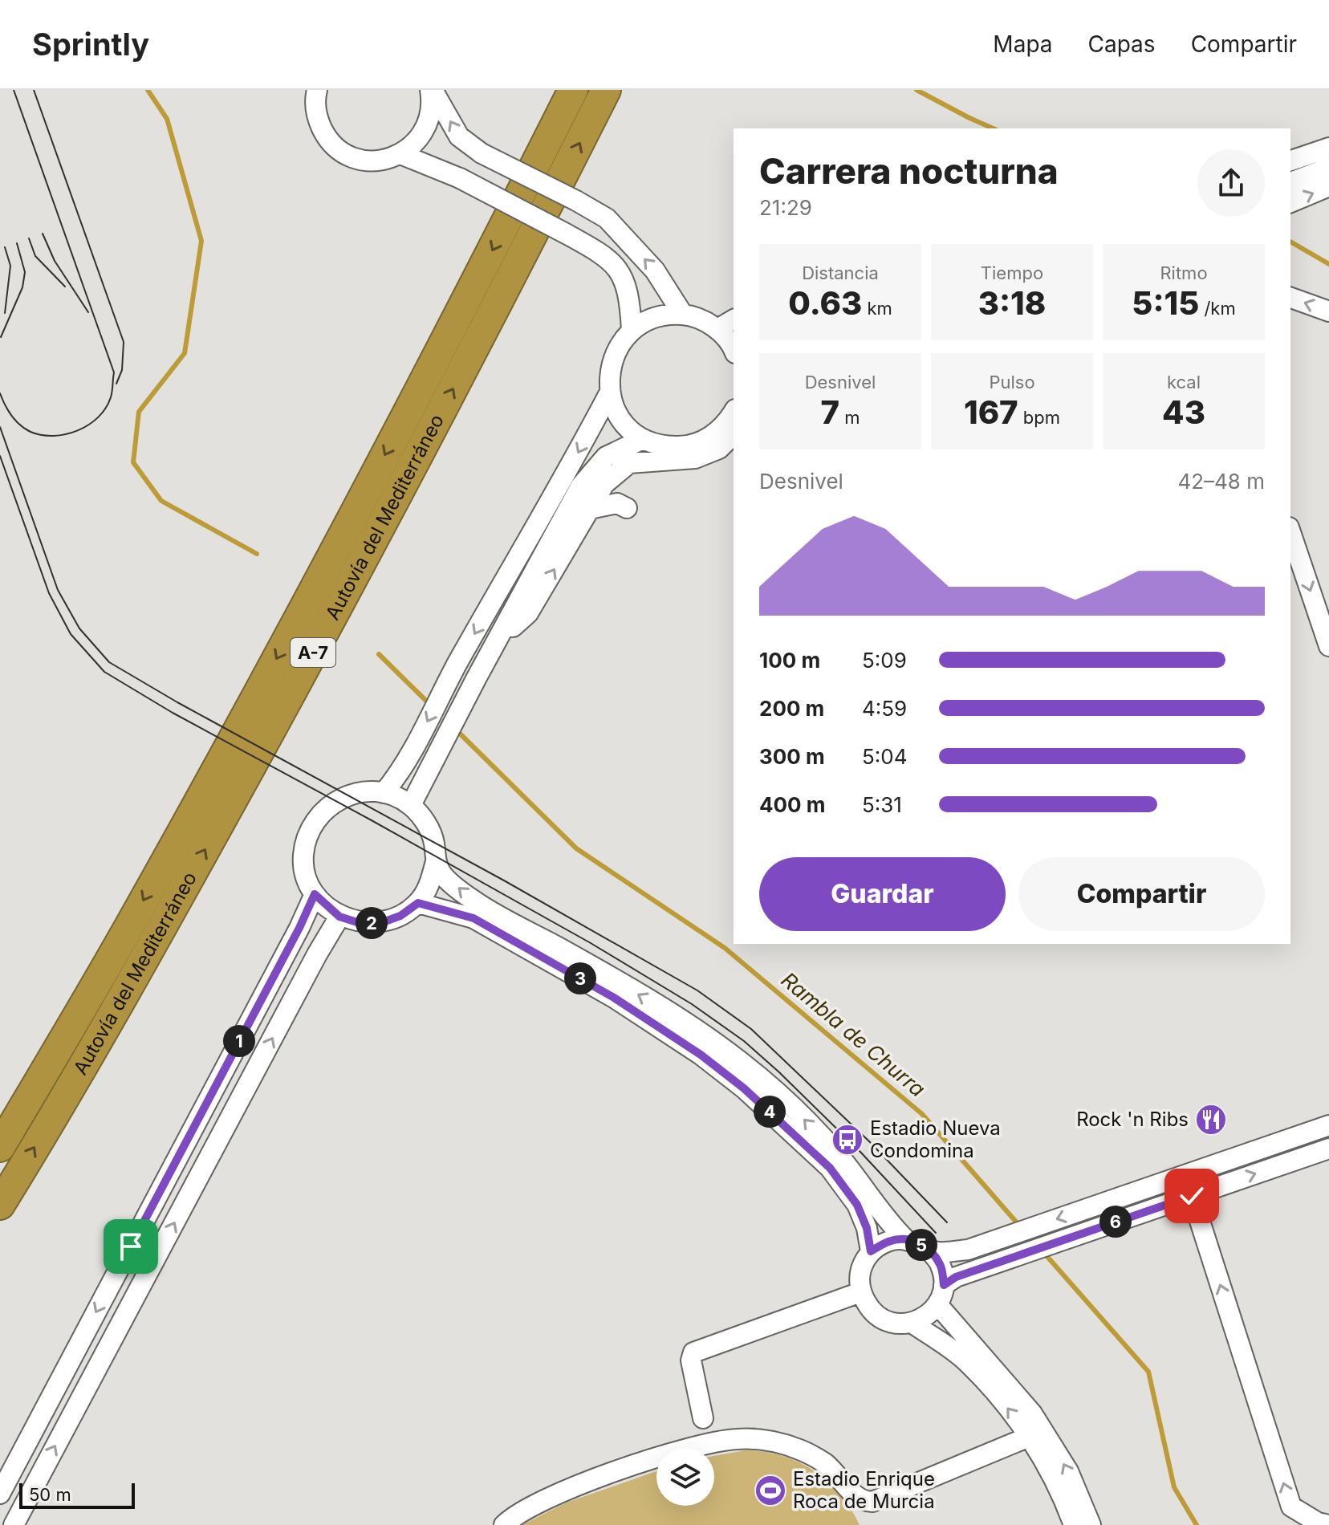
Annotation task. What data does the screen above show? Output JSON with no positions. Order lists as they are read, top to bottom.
{
  "streets": {
    "highway": ["Autovía del Mediterráneo", "A-7"]
  },
  "water": ["Rambla de Churra"],
  "places": {
    "restaurant": ["Rock 'n Ribs"],
    "bus stop": ["Estadio Nueva Condomina"],
    "sports": ["Estadio Enrique Roca de Murcia"]
  },
  "scale_bar": "50 m",
  "page": {
    "header": "Sprintly",
    "nav": ["Mapa", "Capas", "Compartir"],
    "heading": ["Carrera nocturna", "21:29"],
    "stats": [
      ["Distancia", "0.63 km"],
      ["Tiempo", "3:18"],
      ["Ritmo", "5:15 /km"],
      ["Desnivel", "7 m"],
      ["Pulso", "167 bpm"],
      ["kcal", "43"]
    ],
    "chart": ["Desnivel", "42–48 m"],
    "list": [
      {
        "name": "100 m",
        "note": "5:09"
      },
      {
        "name": "200 m",
        "note": "4:59"
      },
      {
        "name": "300 m",
        "note": "5:04"
      },
      {
        "name": "400 m",
        "note": "5:31"
      }
    ],
    "buttons": ["Guardar", "Compartir"],
    "pins": [
      "2",
      "3",
      "1",
      "4",
      "6",
      "5"
    ],
    "scale": "50 m"
  }
}
